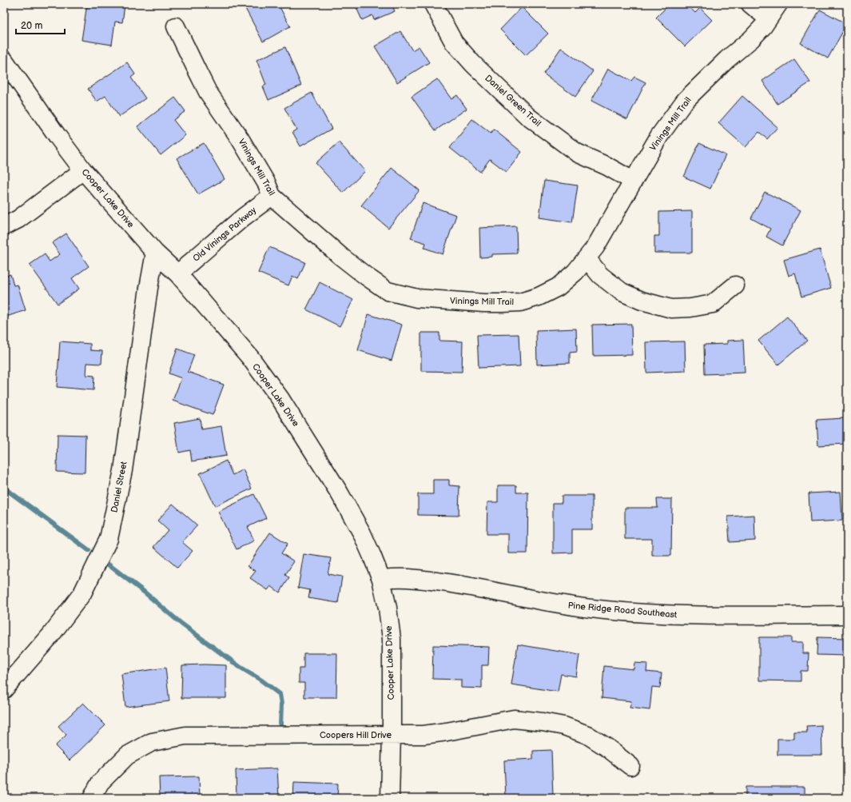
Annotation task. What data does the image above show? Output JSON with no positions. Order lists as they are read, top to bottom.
{
  "streets": {
    "street": [
      "Daniel Green Trail",
      "Vinings Mill Trail",
      "Cooper Lake Drive",
      "Old Vinings Parkway",
      "Daniel Street",
      "Pine Ridge Road Southeast",
      "Coopers Hill Drive"
    ]
  },
  "crossings": [
    ["Daniel Green Trail", "Vinings Mill Trail"],
    ["Vinings Mill Trail", "Old Vinings Parkway"],
    ["Cooper Lake Drive", "Old Vinings Parkway"],
    ["Cooper Lake Drive", "Daniel Street"],
    ["Cooper Lake Drive", "Pine Ridge Road Southeast"],
    ["Cooper Lake Drive", "Coopers Hill Drive"]
  ],
  "scale_bar": "20 m"
}
